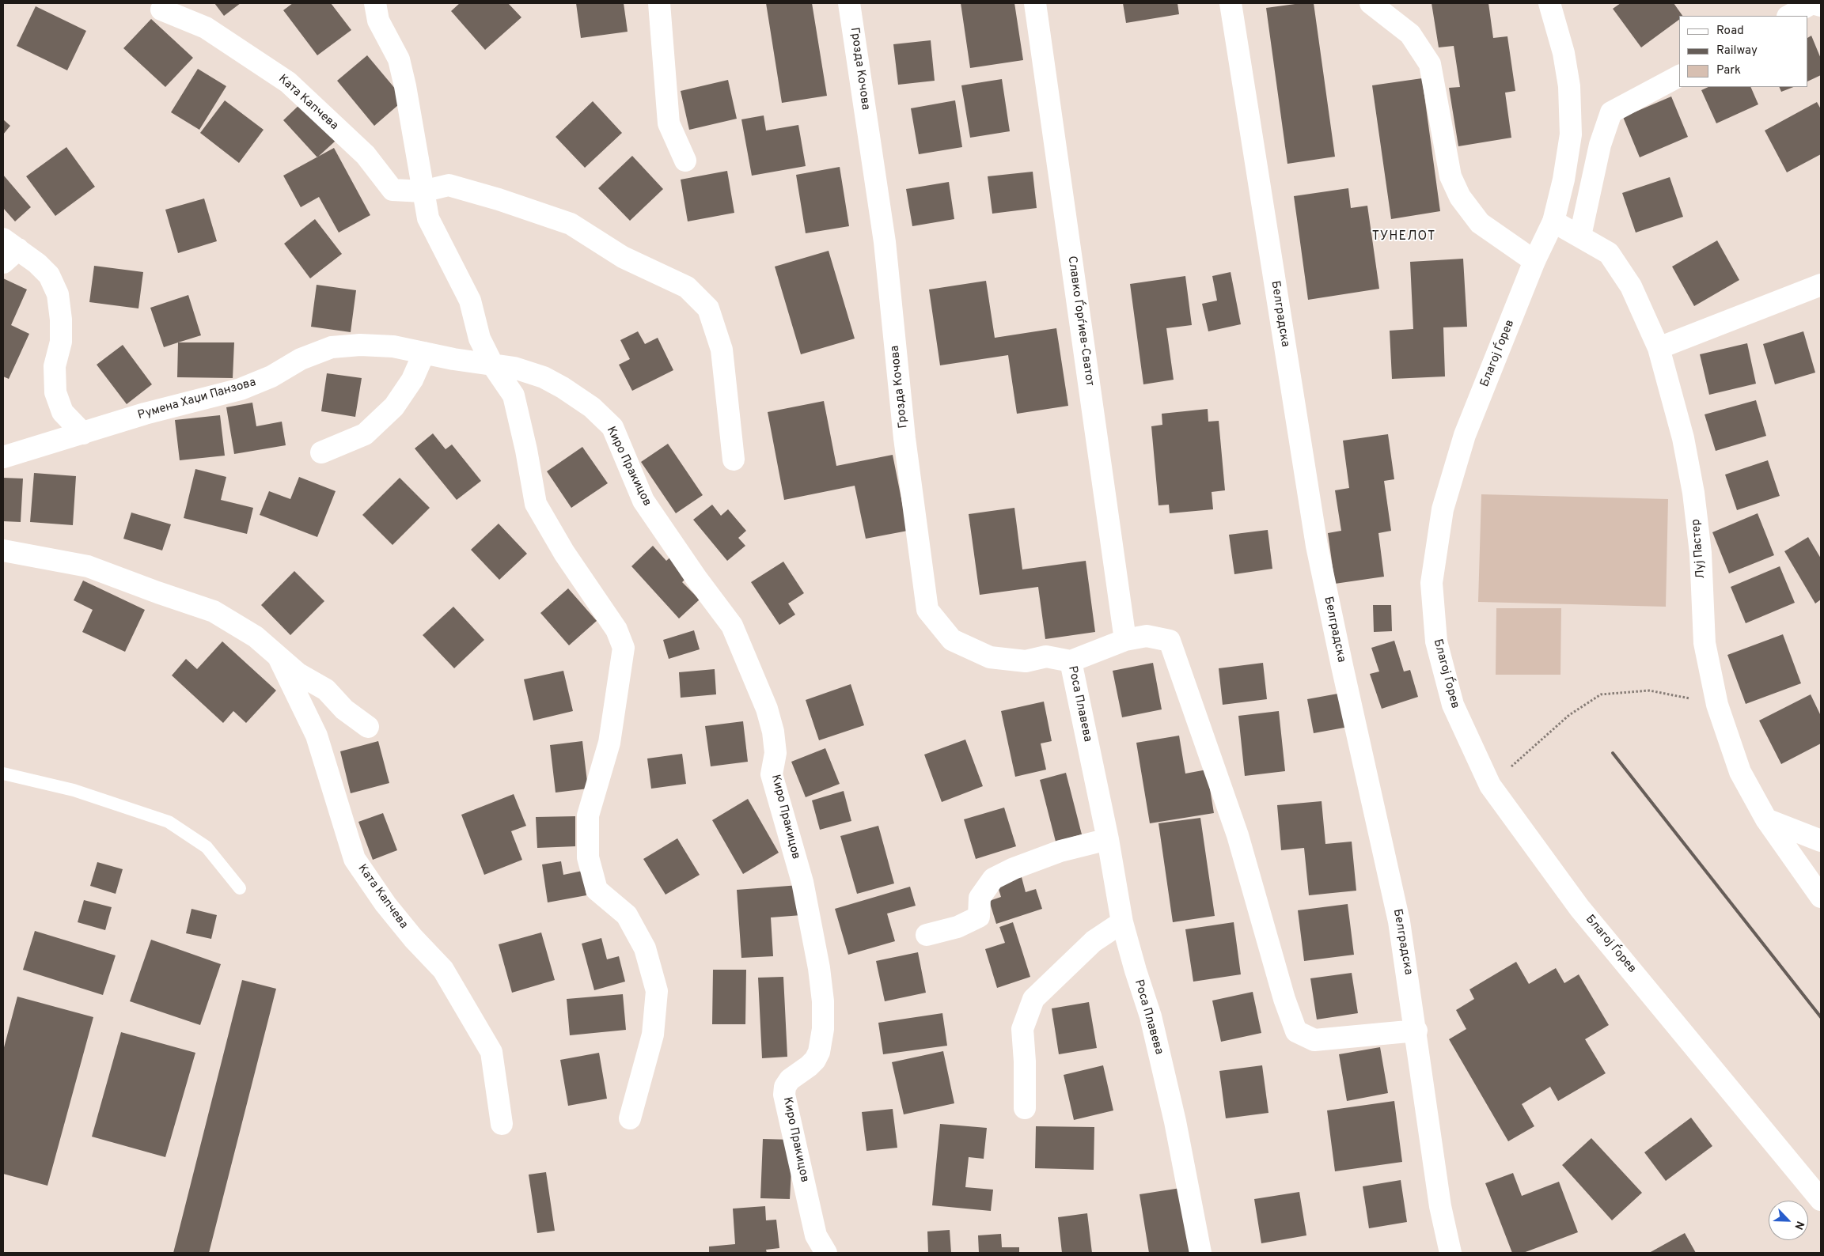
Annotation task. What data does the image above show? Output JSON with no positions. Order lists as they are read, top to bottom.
{
  "streets": {
    "street": [
      "Грозда Кочова",
      "Ката Капчева",
      "Белградска",
      "Славко Ѓорѓиев-Сватот",
      "Благој Ѓорев",
      "Румена Хаџи Панзова",
      "Киро Пракицов",
      "Луј Пастер",
      "Роса Плавева"
    ]
  },
  "crossings": [
    ["Грозда Кочова", "Роса Плавева"],
    ["Белградска", "Роса Плавева"],
    ["Славко Ѓорѓиев-Сватот", "Роса Плавева"],
    ["Благој Ѓорев", "Луј Пастер"],
    ["Румена Хаџи Панзова", "Киро Пракицов"]
  ],
  "districts": ["ТУНЕЛОТ"],
  "legend": ["Road", "Railway", "Park"],
  "north": "bottom right"
}
